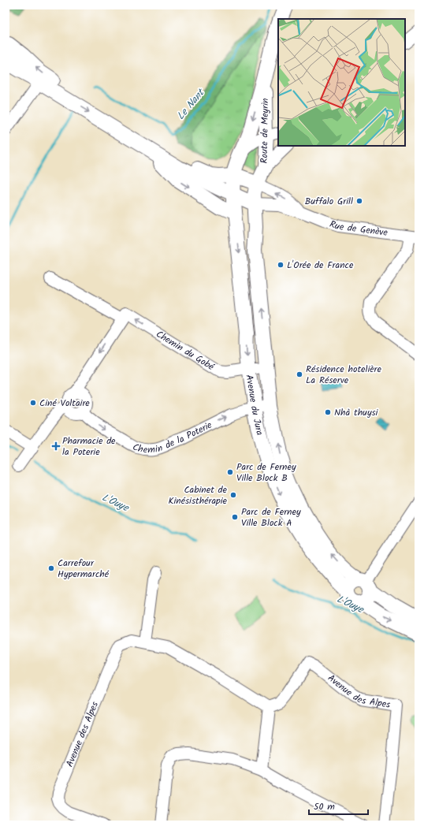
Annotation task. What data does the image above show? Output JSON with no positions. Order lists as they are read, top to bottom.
{
  "streets": {
    "main road": ["Route de Meyrin", "Avenue du Jura"],
    "street": [
      "Rue de Genève",
      "Chemin du Gobé",
      "Chemin de la Poterie",
      "Avenue des Alpes"
    ]
  },
  "crossings": [
    ["Route de Meyrin", "Rue de Genève"],
    ["Route de Meyrin", "Avenue du Jura"],
    ["Rue de Genève", "Avenue du Jura"],
    ["Chemin du Gobé", "Avenue du Jura"],
    ["Avenue du Jura", "Chemin de la Poterie"]
  ],
  "one_way": ["Chemin du Gobé", "Chemin de la Poterie"],
  "water": ["Le Nant", "L'Ouye"],
  "places": {
    "other": [
      "Buffalo Grill",
      "L'Orée de France",
      "Résidence hotelière La Réserve",
      "Ciné Voltaire",
      "Nhà thuysi",
      "Parc de Ferney Ville Block B",
      "Cabinet de Kinésisthérapie",
      "Parc de Ferney Ville Block A",
      "Carrefour Hypermarché"
    ],
    "health": ["Pharmacie de la Poterie"]
  },
  "scale_bar": "50 m"
}
